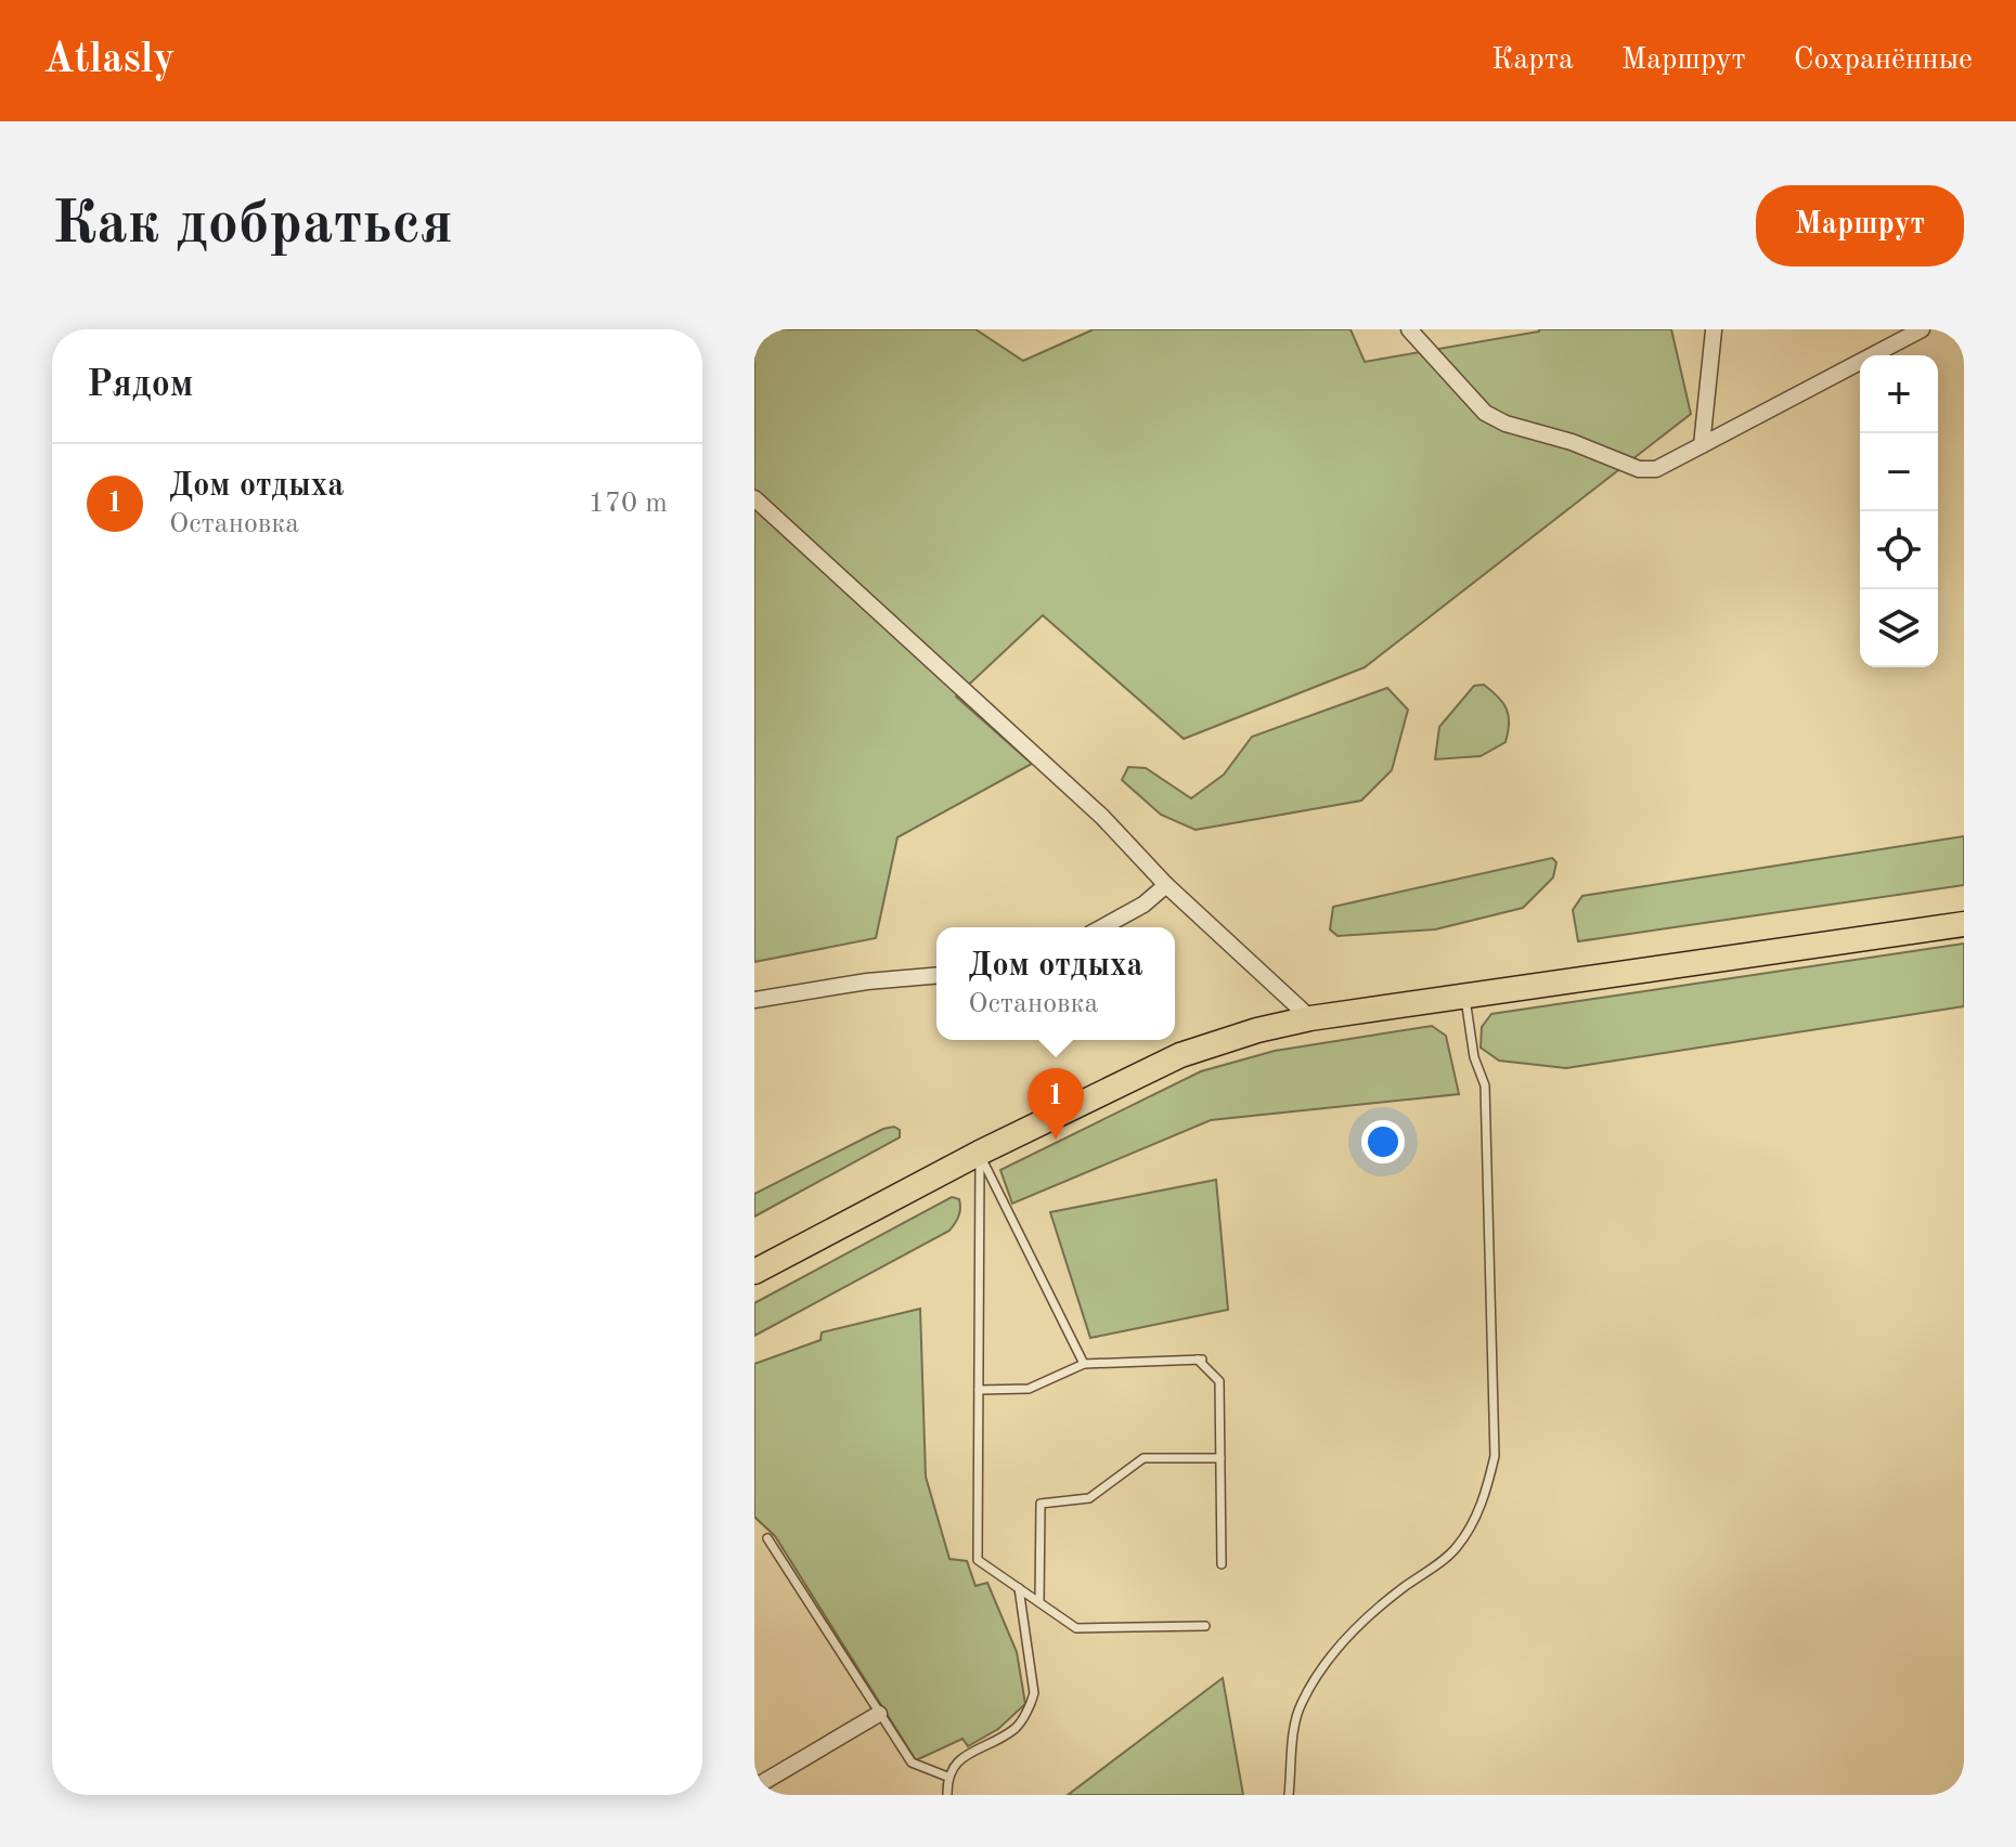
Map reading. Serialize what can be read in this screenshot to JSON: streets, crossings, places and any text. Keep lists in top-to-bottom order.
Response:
{
  "page": {
    "header": "Atlasly",
    "nav": ["Карта", "Маршрут", "Сохранённые"],
    "buttons": "Маршрут",
    "title": "Как добраться",
    "heading": "Рядом",
    "map_buttons": ["+", "−"],
    "list": [
      {
        "mark": "1",
        "name": "Дом отдыха",
        "note": "Остановка",
        "value": "170 m"
      }
    ],
    "popup": ["Дом отдыха", "Остановка"],
    "pins": "1"
  }
}
